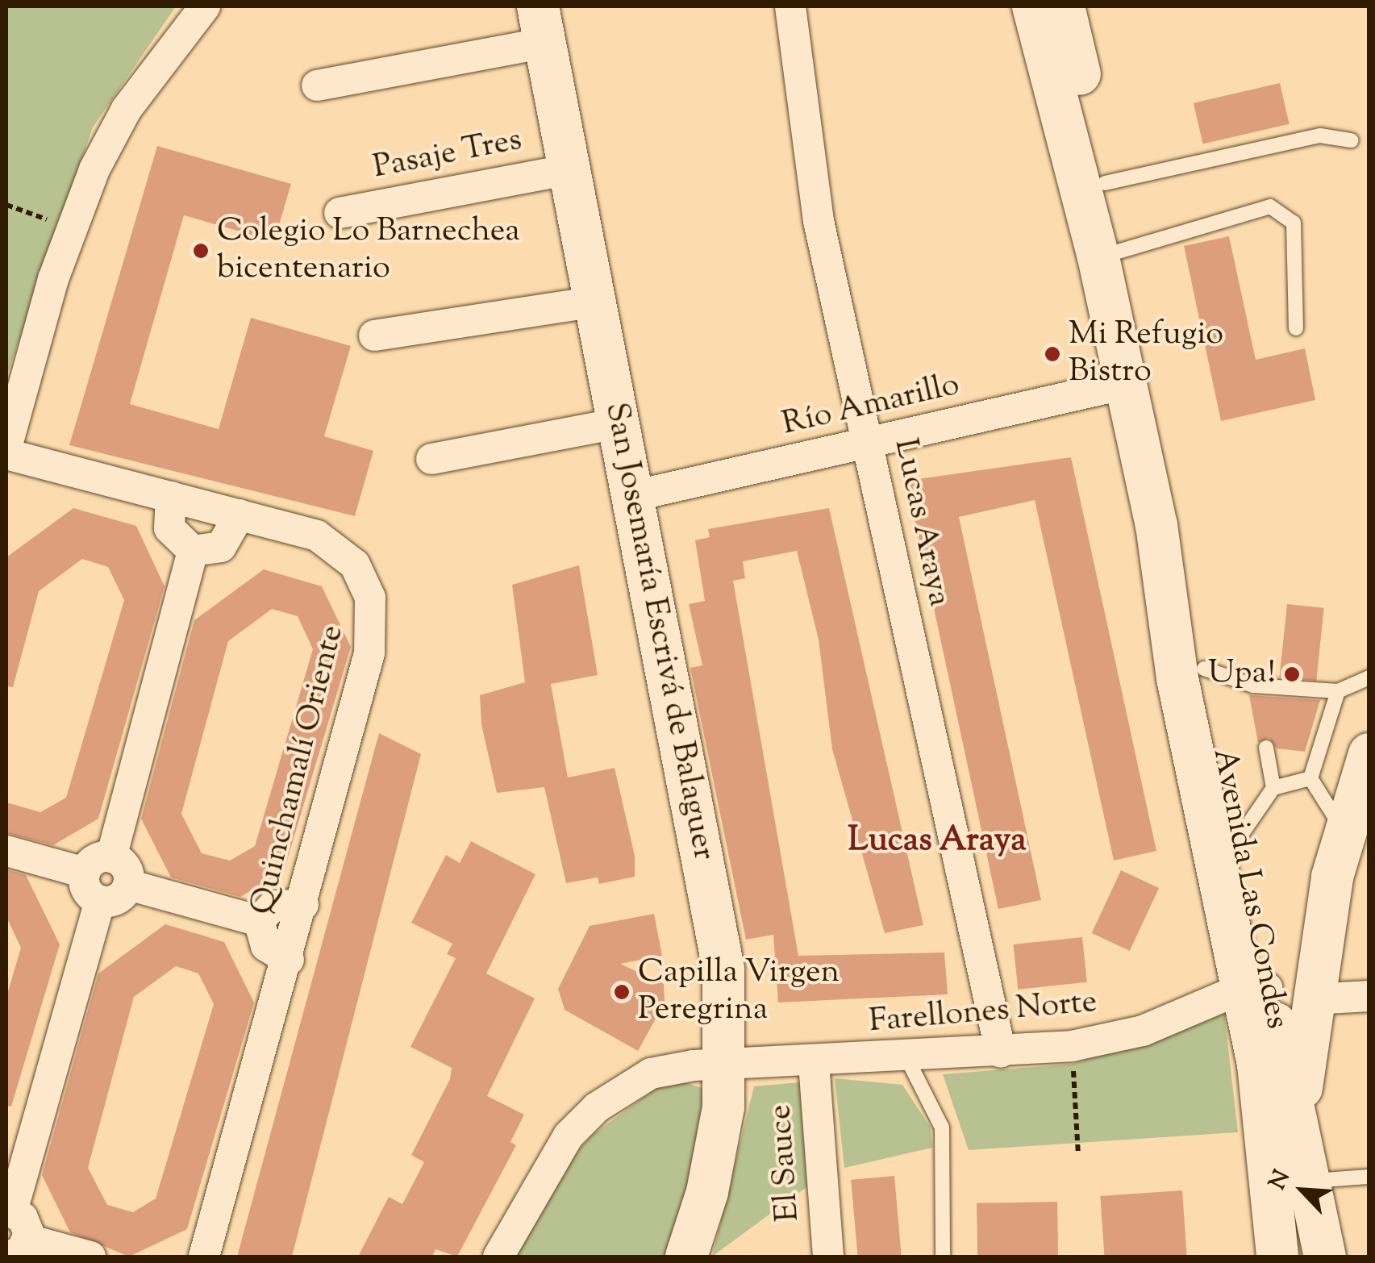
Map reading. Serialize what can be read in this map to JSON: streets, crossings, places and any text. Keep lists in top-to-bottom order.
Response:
{
  "streets": {
    "street": [
      "Pasaje Tres",
      "Río Amarillo",
      "Lucas Araya",
      "San Josemaría Escrivá de Balaguer",
      "Quinchamalí Oriente",
      "Avenida Las Condes",
      "Farellones Norte",
      "El Sauce"
    ]
  },
  "crossings": [
    ["Pasaje Tres", "San Josemaría Escrivá de Balaguer"],
    ["Río Amarillo", "Lucas Araya"],
    ["Río Amarillo", "San Josemaría Escrivá de Balaguer"],
    ["Río Amarillo", "Avenida Las Condes"],
    ["Lucas Araya", "Farellones Norte"],
    ["San Josemaría Escrivá de Balaguer", "Farellones Norte"],
    ["Avenida Las Condes", "Farellones Norte"],
    ["Farellones Norte", "El Sauce"]
  ],
  "districts": ["Lucas Araya"],
  "places": [
    "Colegio Lo Barnechea bicentenario",
    "Mi Refugio Bistro",
    "Upa!",
    "Capilla Virgen Peregrina"
  ],
  "north": "top left"
}
